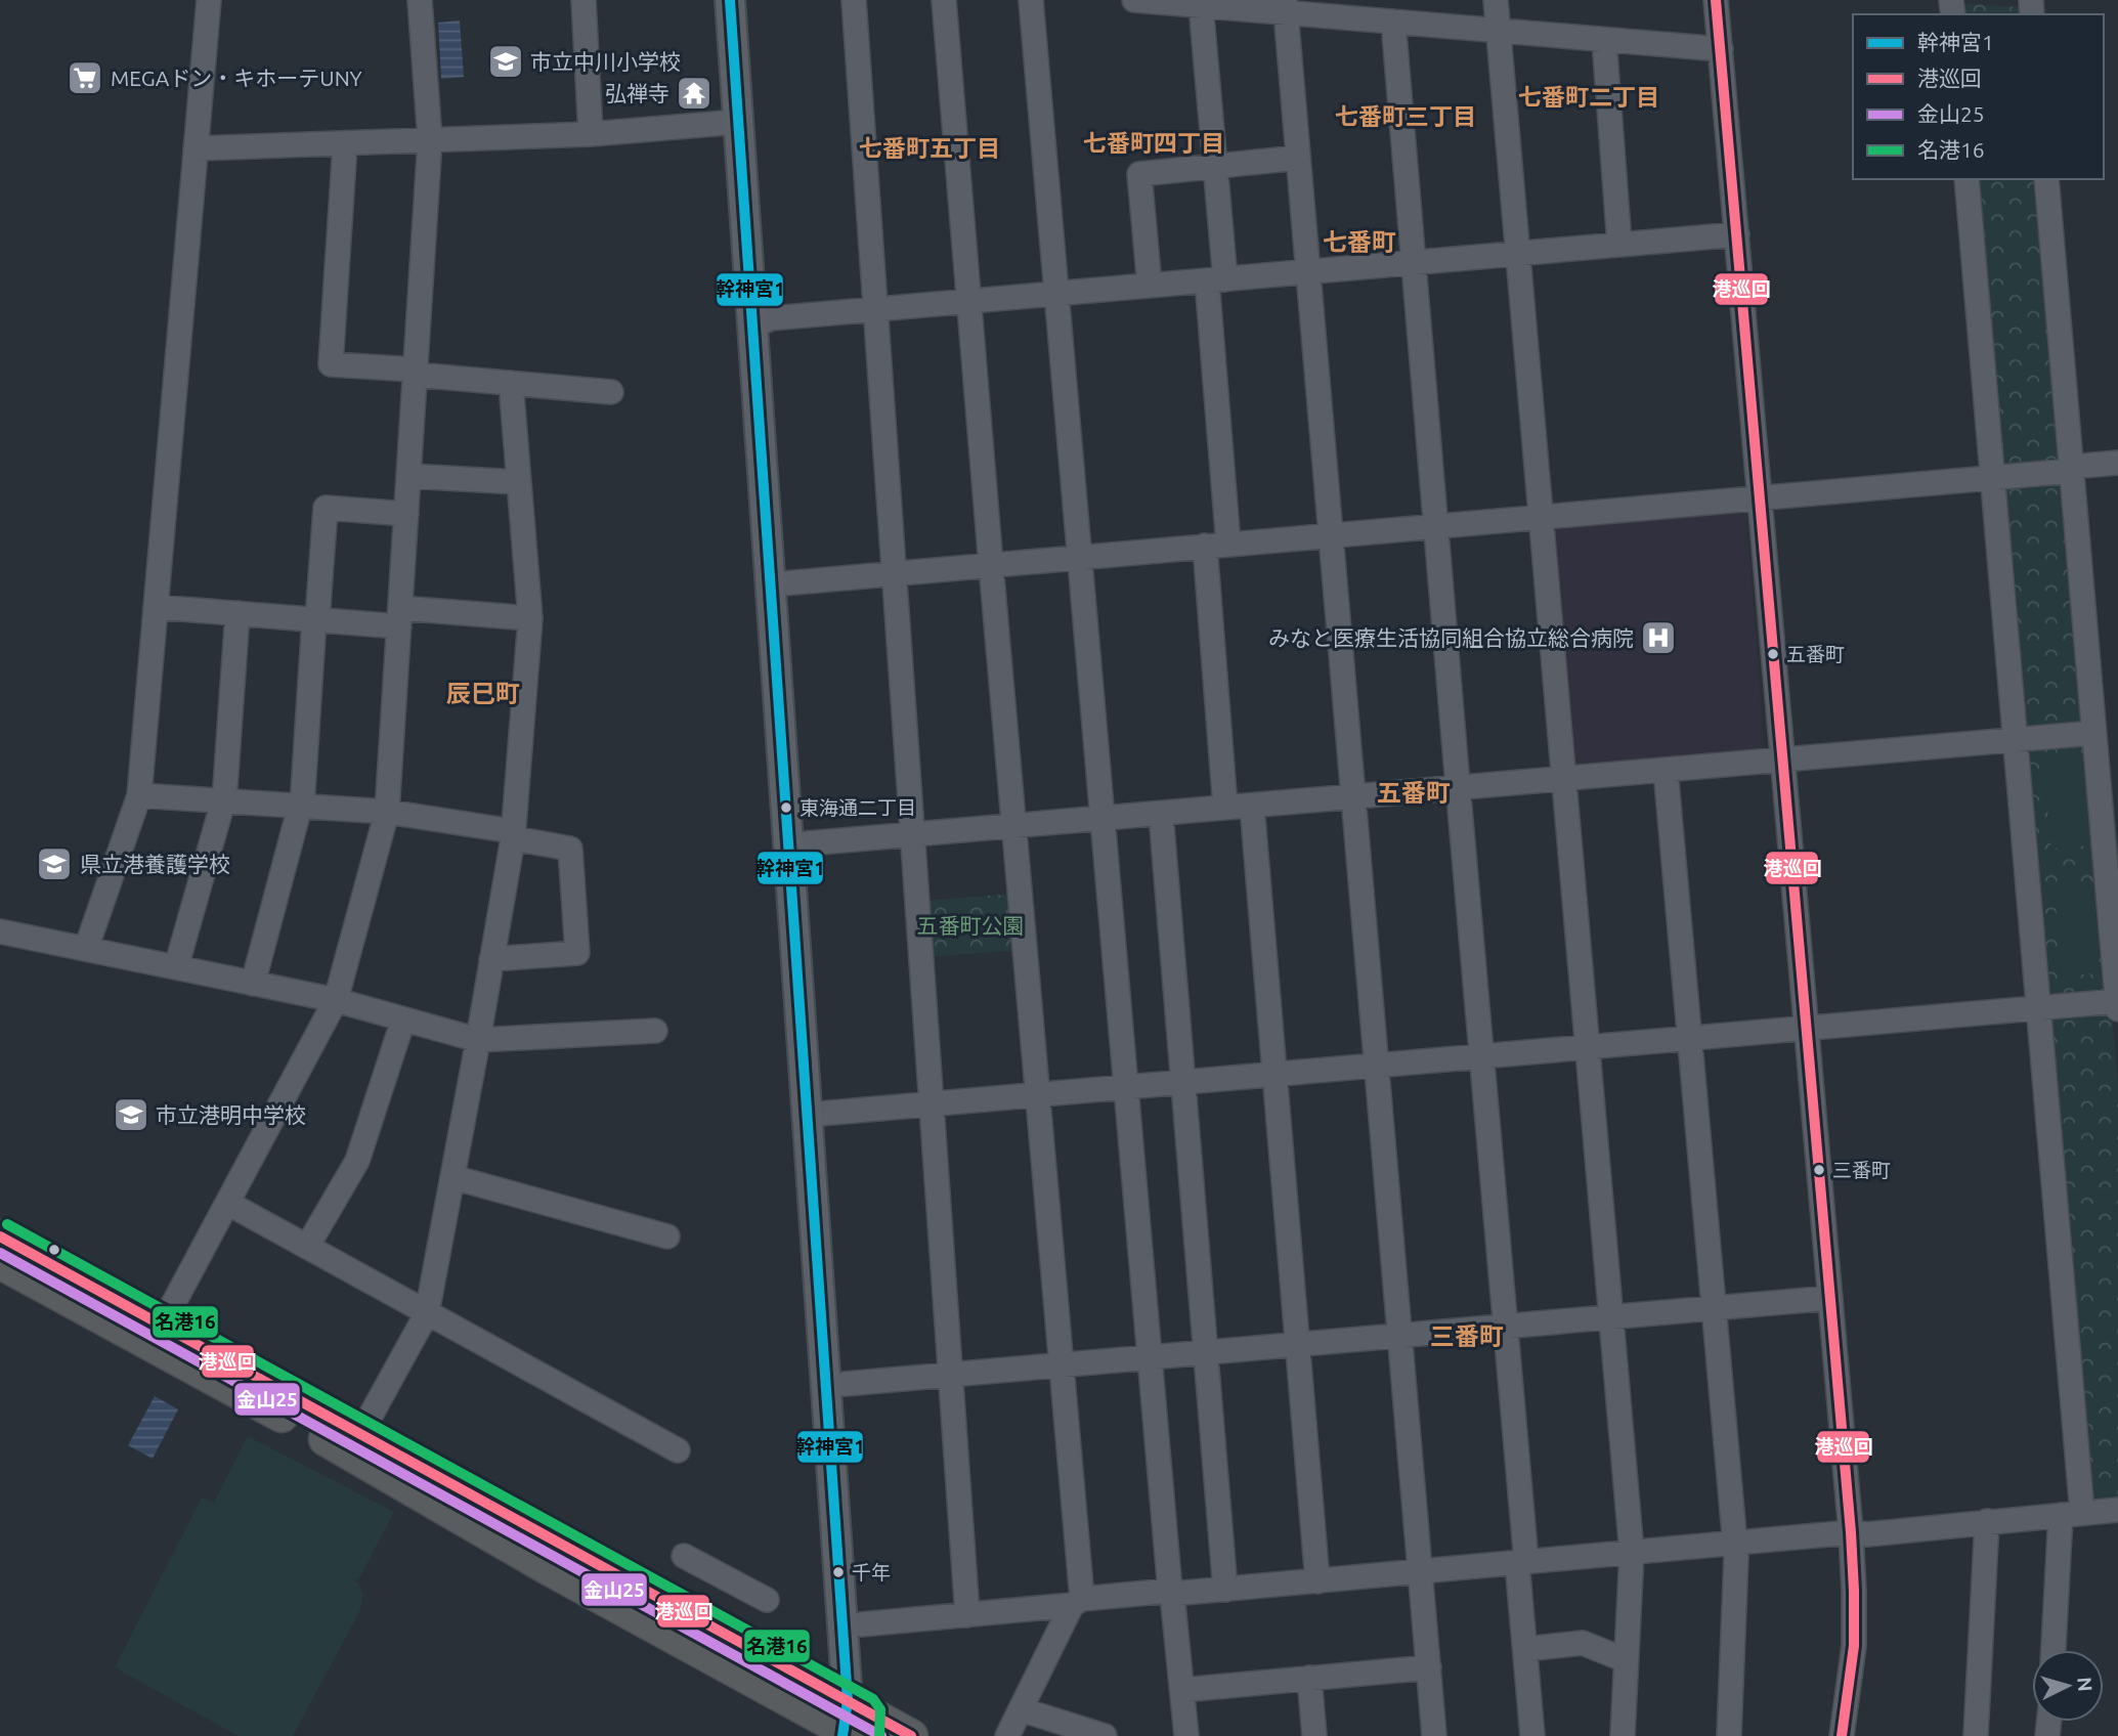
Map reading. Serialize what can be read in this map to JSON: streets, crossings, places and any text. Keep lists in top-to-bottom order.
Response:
{
  "districts": [
    "七番町二丁目",
    "七番町三丁目",
    "七番町四丁目",
    "七番町五丁目",
    "七番町",
    "辰巳町",
    "五番町",
    "三番町"
  ],
  "parks": ["五番町公園"],
  "places": {
    "school or university": ["市立中川小学校", "県立港養護学校", "市立港明中学校"],
    "supermarket": ["MEGAドン・キホーテUNY"],
    "temple": ["弘禅寺"],
    "hospital": ["みなと医療生活協同組合協立総合病院"],
    "other": [
      "五番町",
      "東海通二丁目",
      "三番町",
      "千年"
    ]
  },
  "lines": [
    "transit line 幹神宮1",
    "transit line 港巡回",
    "transit line 名港16",
    "transit line 金山25"
  ],
  "legend": [
    "幹神宮1",
    "港巡回",
    "金山25",
    "名港16"
  ],
  "north": "right"
}
